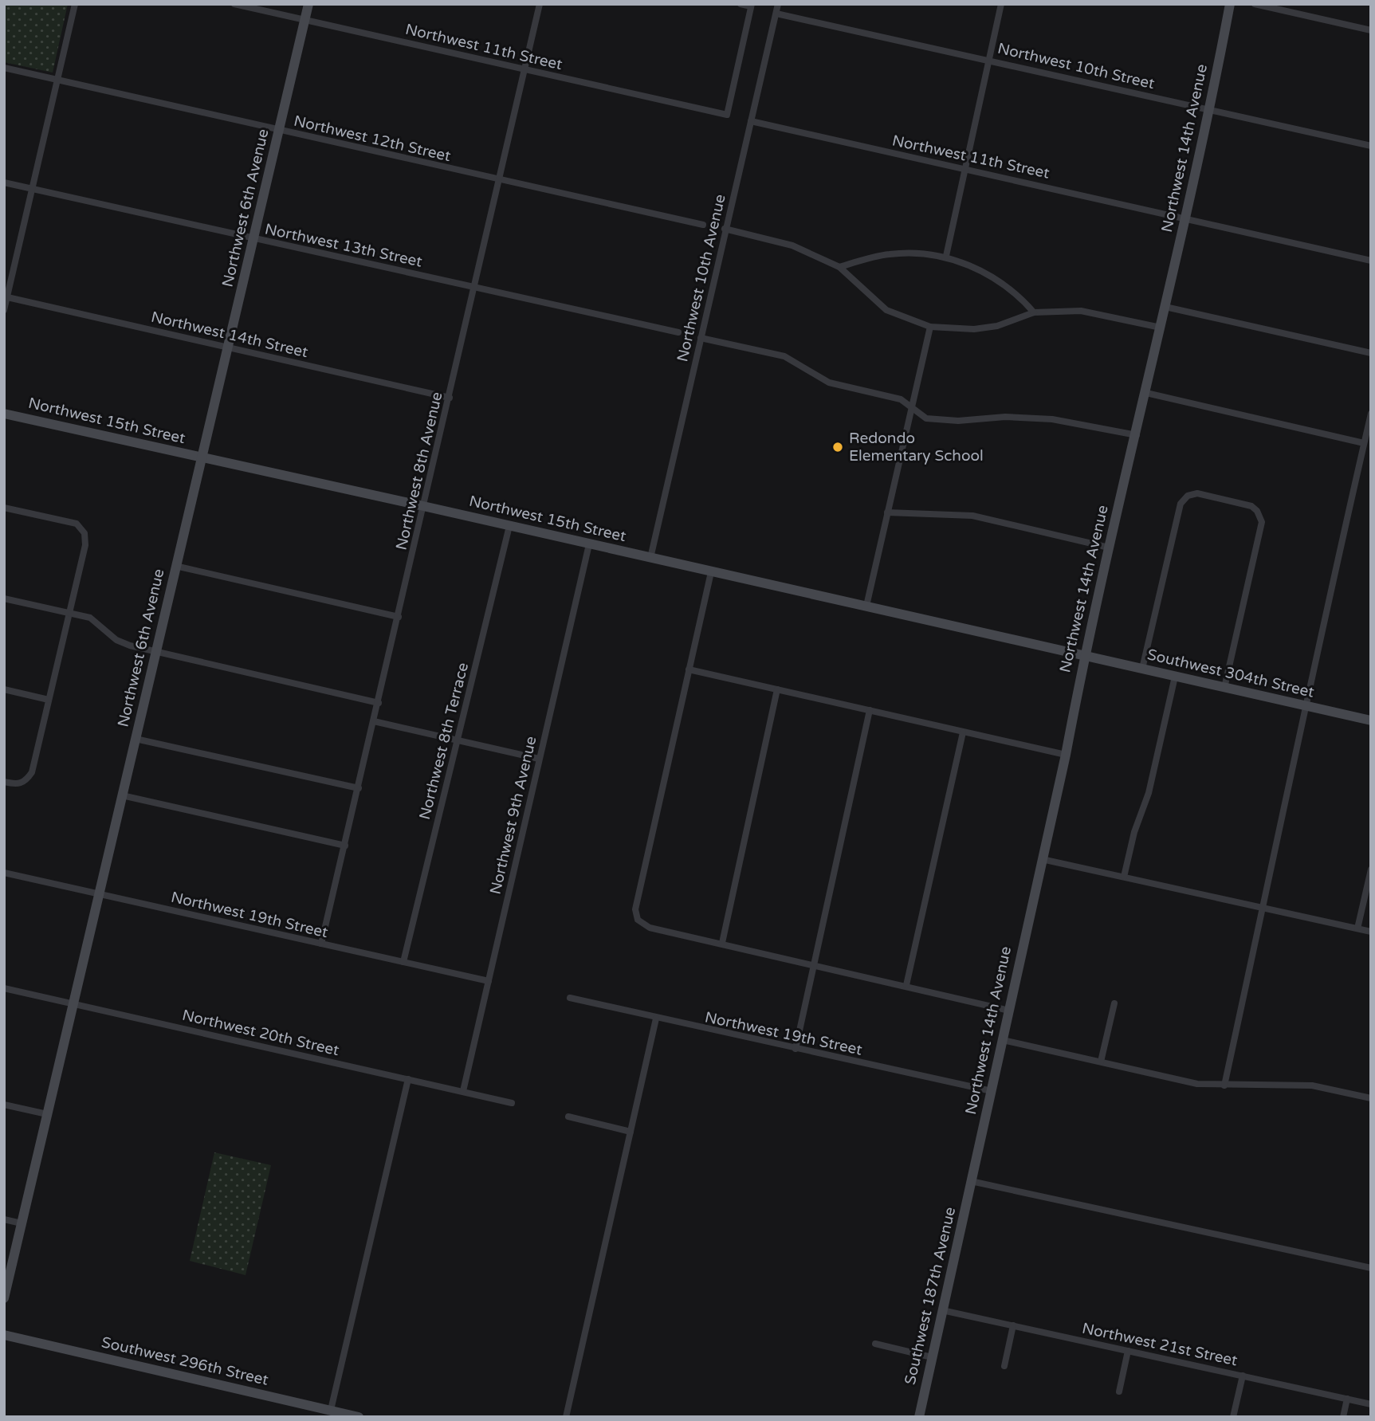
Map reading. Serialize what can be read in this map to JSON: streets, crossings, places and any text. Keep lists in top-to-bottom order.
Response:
{
  "streets": {
    "street": [
      "Northwest 11th Street",
      "Northwest 10th Street",
      "Northwest 12th Street",
      "Northwest 14th Avenue",
      "Northwest 6th Avenue",
      "Northwest 13th Street",
      "Northwest 10th Avenue",
      "Northwest 14th Street",
      "Northwest 15th Street",
      "Northwest 8th Avenue",
      "Southwest 304th Street",
      "Northwest 8th Terrace",
      "Northwest 9th Avenue",
      "Northwest 19th Street",
      "Northwest 20th Street",
      "Southwest 187th Avenue",
      "Northwest 21st Street",
      "Southwest 296th Street"
    ]
  },
  "crossings": [
    ["Northwest 11th Street", "Northwest 14th Avenue"],
    ["Northwest 11th Street", "Northwest 6th Avenue"],
    ["Northwest 11th Street", "Northwest 10th Avenue"],
    ["Northwest 11th Street", "Northwest 8th Avenue"],
    ["Northwest 10th Street", "Northwest 14th Avenue"],
    ["Northwest 10th Street", "Northwest 10th Avenue"],
    ["Northwest 12th Street", "Northwest 6th Avenue"],
    ["Northwest 12th Street", "Northwest 8th Avenue"],
    ["Northwest 14th Avenue", "Northwest 15th Street"],
    ["Northwest 14th Avenue", "Southwest 304th Street"],
    ["Northwest 14th Avenue", "Northwest 19th Street"],
    ["Northwest 14th Avenue", "Southwest 187th Avenue"],
    ["Northwest 6th Avenue", "Northwest 13th Street"],
    ["Northwest 6th Avenue", "Northwest 14th Street"],
    ["Northwest 6th Avenue", "Northwest 15th Street"],
    ["Northwest 6th Avenue", "Northwest 19th Street"],
    ["Northwest 6th Avenue", "Northwest 20th Street"],
    ["Northwest 13th Street", "Northwest 8th Avenue"],
    ["Northwest 10th Avenue", "Northwest 15th Street"],
    ["Northwest 14th Street", "Northwest 8th Avenue"],
    ["Northwest 15th Street", "Northwest 8th Avenue"],
    ["Northwest 15th Street", "Southwest 304th Street"],
    ["Northwest 15th Street", "Northwest 8th Terrace"],
    ["Northwest 15th Street", "Northwest 9th Avenue"],
    ["Northwest 8th Avenue", "Northwest 19th Street"],
    ["Northwest 8th Terrace", "Northwest 19th Street"],
    ["Northwest 9th Avenue", "Northwest 19th Street"],
    ["Northwest 9th Avenue", "Northwest 20th Street"],
    ["Southwest 187th Avenue", "Northwest 21st Street"]
  ],
  "places": ["Redondo Elementary School"]
}
